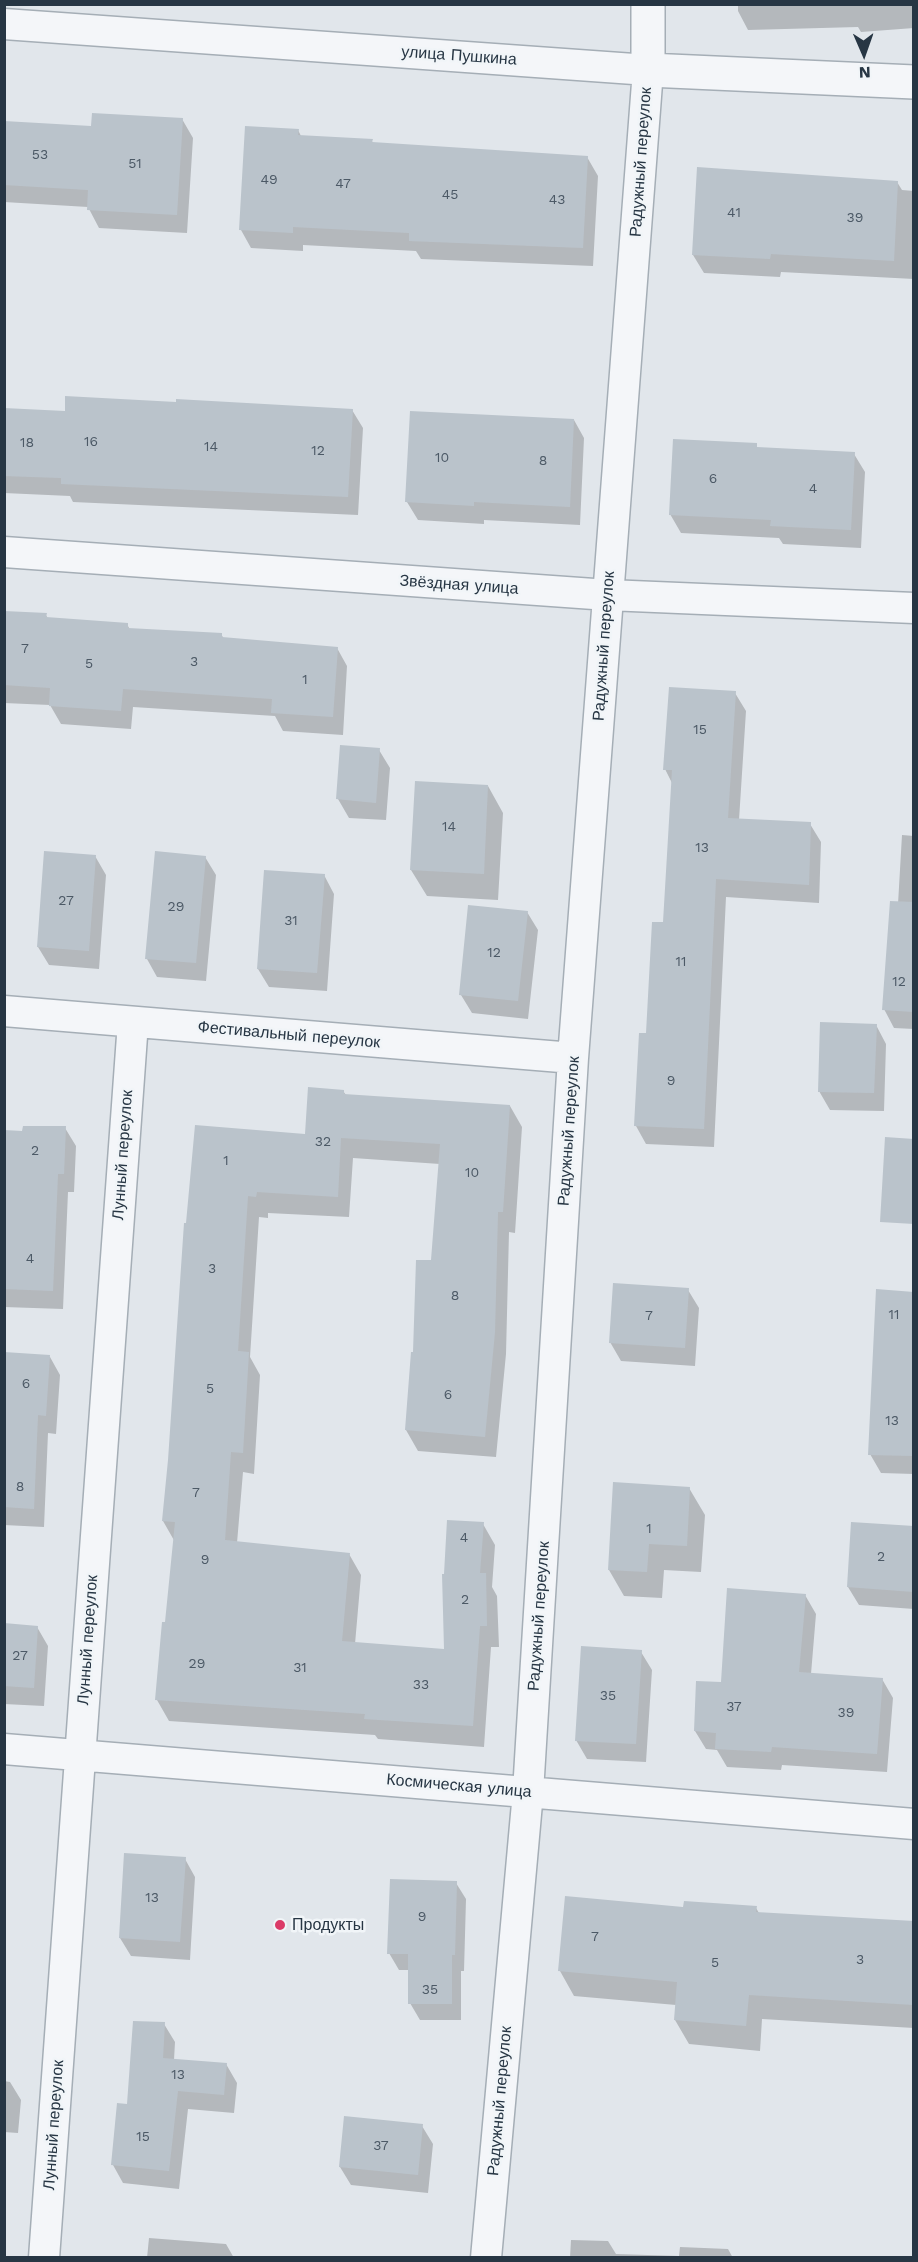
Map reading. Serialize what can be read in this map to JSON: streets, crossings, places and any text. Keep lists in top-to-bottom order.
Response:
{
  "streets": {
    "street": [
      "улица Пушкина",
      "Радужный переулок",
      "Звёздная улица",
      "Фестивальный переулок",
      "Лунный переулок",
      "Космическая улица"
    ]
  },
  "crossings": [
    ["улица Пушкина", "Радужный переулок"],
    ["Радужный переулок", "Звёздная улица"],
    ["Радужный переулок", "Фестивальный переулок"],
    ["Радужный переулок", "Космическая улица"],
    ["Фестивальный переулок", "Лунный переулок"],
    ["Лунный переулок", "Космическая улица"]
  ],
  "places": ["Продукты"],
  "house_numbers": [
    "53",
    "51",
    "49",
    "47",
    "45",
    "43",
    "41",
    "39",
    "16",
    "18",
    "14",
    "12",
    "10",
    "8",
    "6",
    "4",
    "7",
    "3",
    "5",
    "1",
    "15",
    "14",
    "13",
    "27",
    "29",
    "31",
    "12",
    "11",
    "12",
    "9",
    "32",
    "2",
    "1",
    "10",
    "4",
    "3",
    "8",
    "11",
    "7",
    "6",
    "5",
    "6",
    "13",
    "8",
    "7",
    "1",
    "4",
    "2",
    "9",
    "2",
    "27",
    "29",
    "31",
    "33",
    "35",
    "37",
    "39",
    "13",
    "9",
    "7",
    "3",
    "5",
    "35",
    "13",
    "15",
    "37"
  ],
  "north": "bottom"
}
